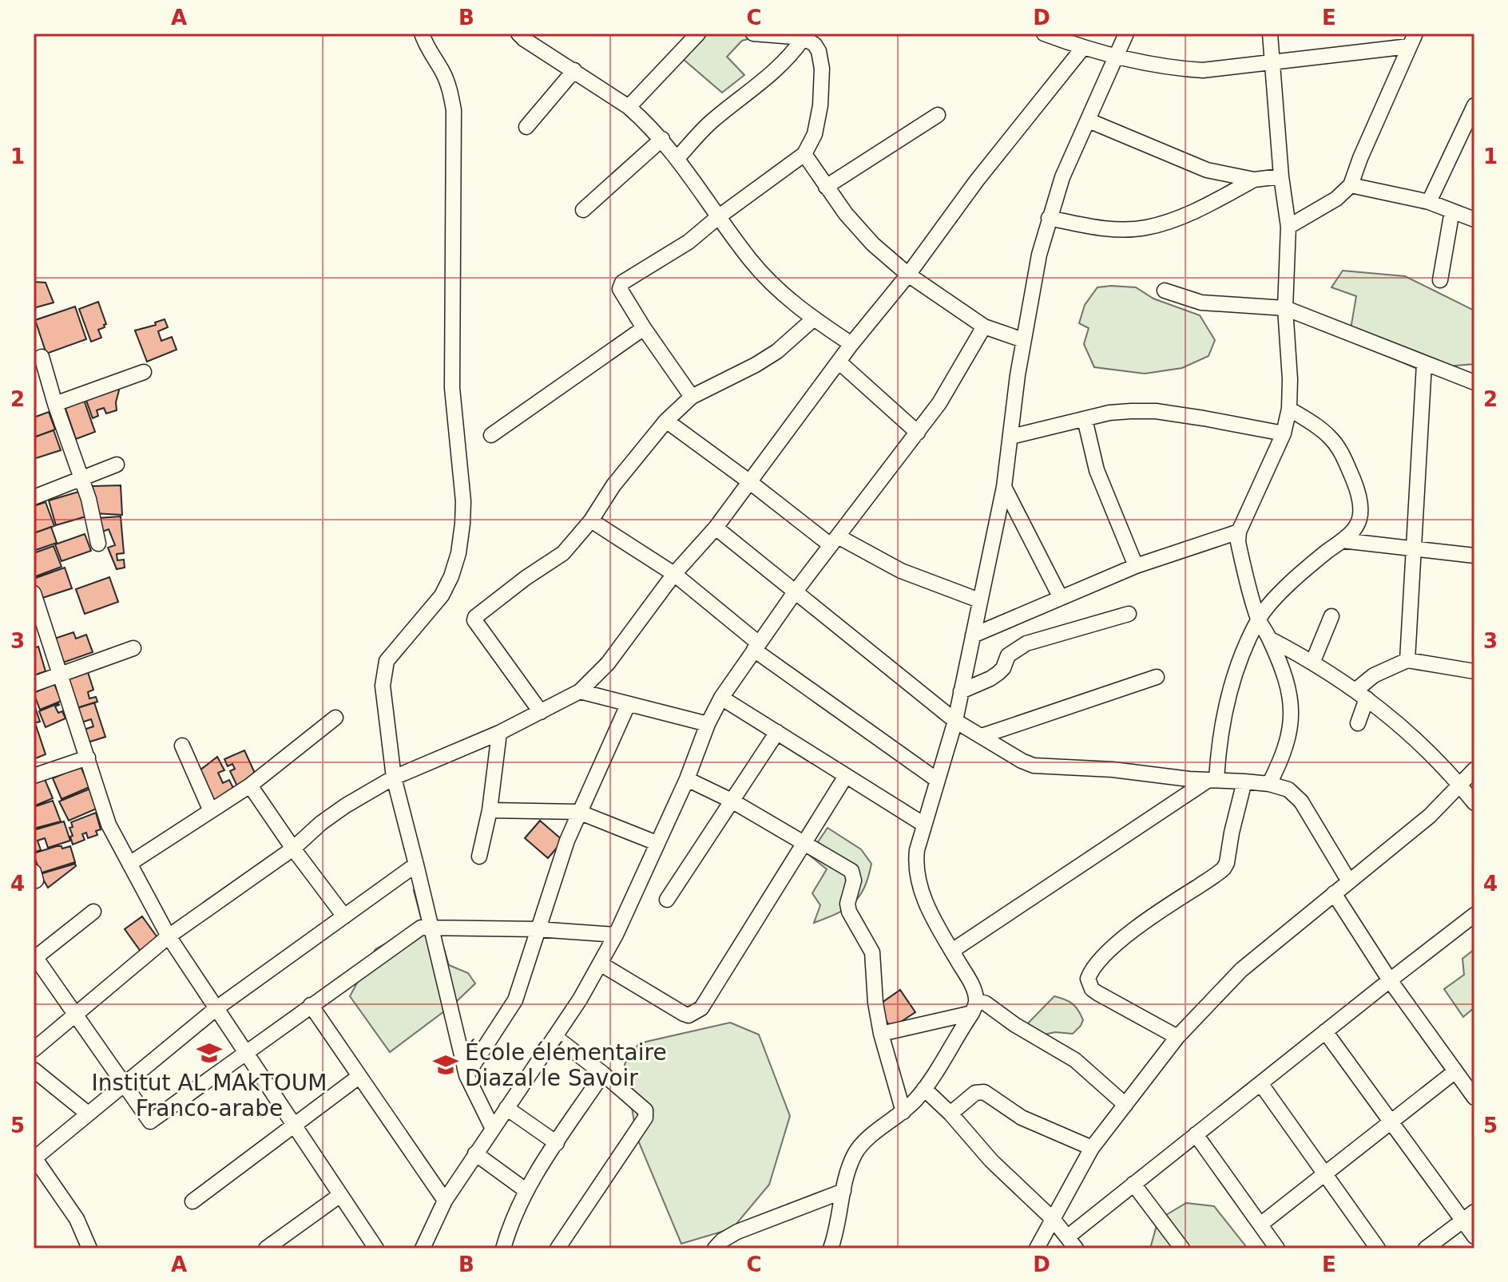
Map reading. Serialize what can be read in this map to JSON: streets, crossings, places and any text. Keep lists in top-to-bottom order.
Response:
{
  "places": {
    "school or university": ["Institut AL MAkTOUM Franco-arabe", "École élémentaire Diazal le Savoir"]
  },
  "grid": {
    "columns": [
      "A",
      "B",
      "C",
      "D",
      "E"
    ],
    "rows": [
      "1",
      "2",
      "3",
      "4",
      "5"
    ]
  }
}
